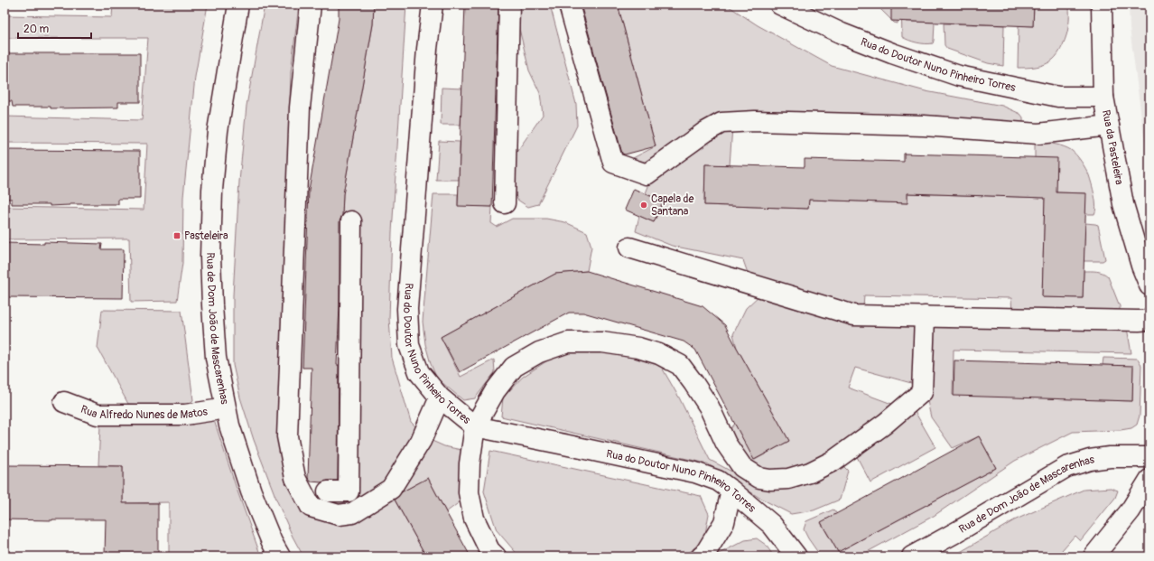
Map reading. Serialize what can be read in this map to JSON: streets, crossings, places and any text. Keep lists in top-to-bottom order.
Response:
{
  "streets": {
    "street": [
      "Rua do Doutor Nuno Pinheiro Torres",
      "Rua da Pasteleira",
      "Rua de Dom João de Mascarenhas",
      "Rua Alfredo Nunes de Matos"
    ]
  },
  "crossings": [
    ["Rua do Doutor Nuno Pinheiro Torres", "Rua da Pasteleira"],
    ["Rua de Dom João de Mascarenhas", "Rua Alfredo Nunes de Matos"]
  ],
  "places": {
    "other": ["Capela de Santana"],
    "transit": ["Pasteleira"]
  },
  "scale_bar": "20 m"
}
